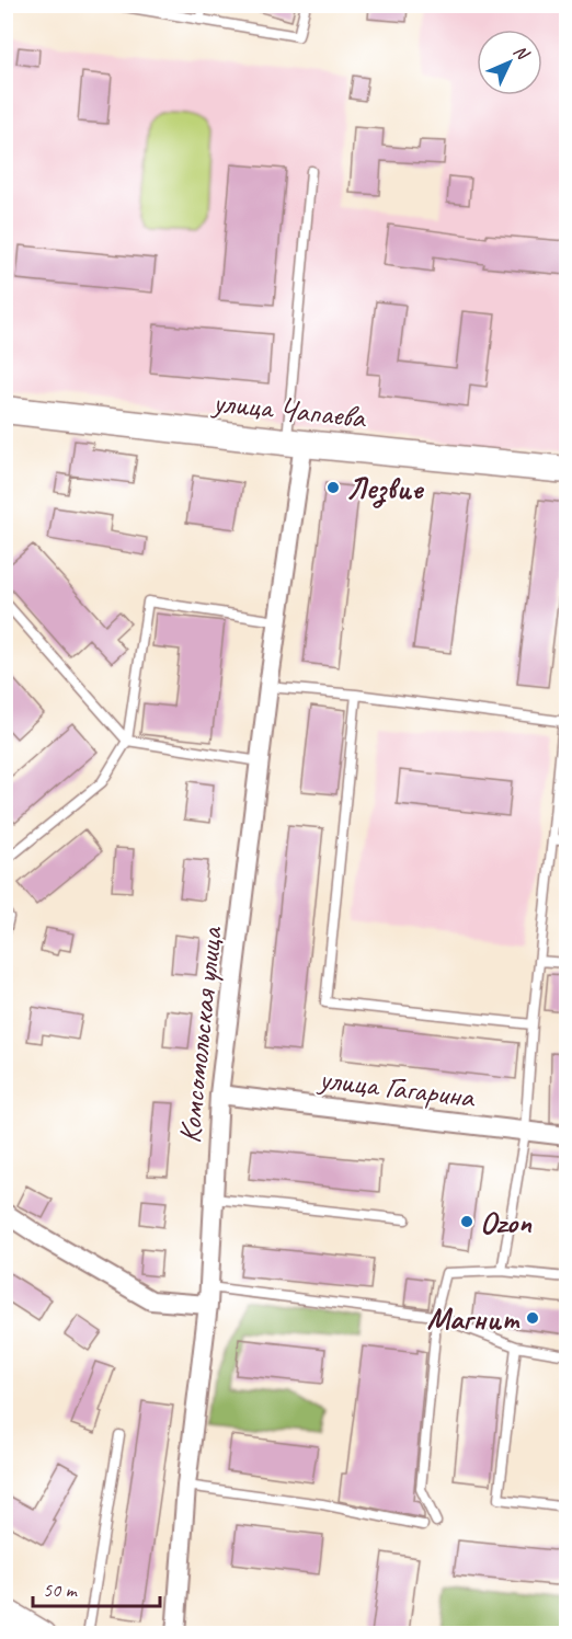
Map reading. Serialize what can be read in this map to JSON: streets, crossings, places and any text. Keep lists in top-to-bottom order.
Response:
{
  "streets": {
    "street": ["улица Чапаева", "Комсомольская улица", "улица Гагарина"]
  },
  "crossings": [
    ["улица Чапаева", "Комсомольская улица"],
    ["Комсомольская улица", "улица Гагарина"]
  ],
  "places": ["Лезвие", "Ozon", "Магнит"],
  "scale_bar": "50 m",
  "north": "top right"
}
